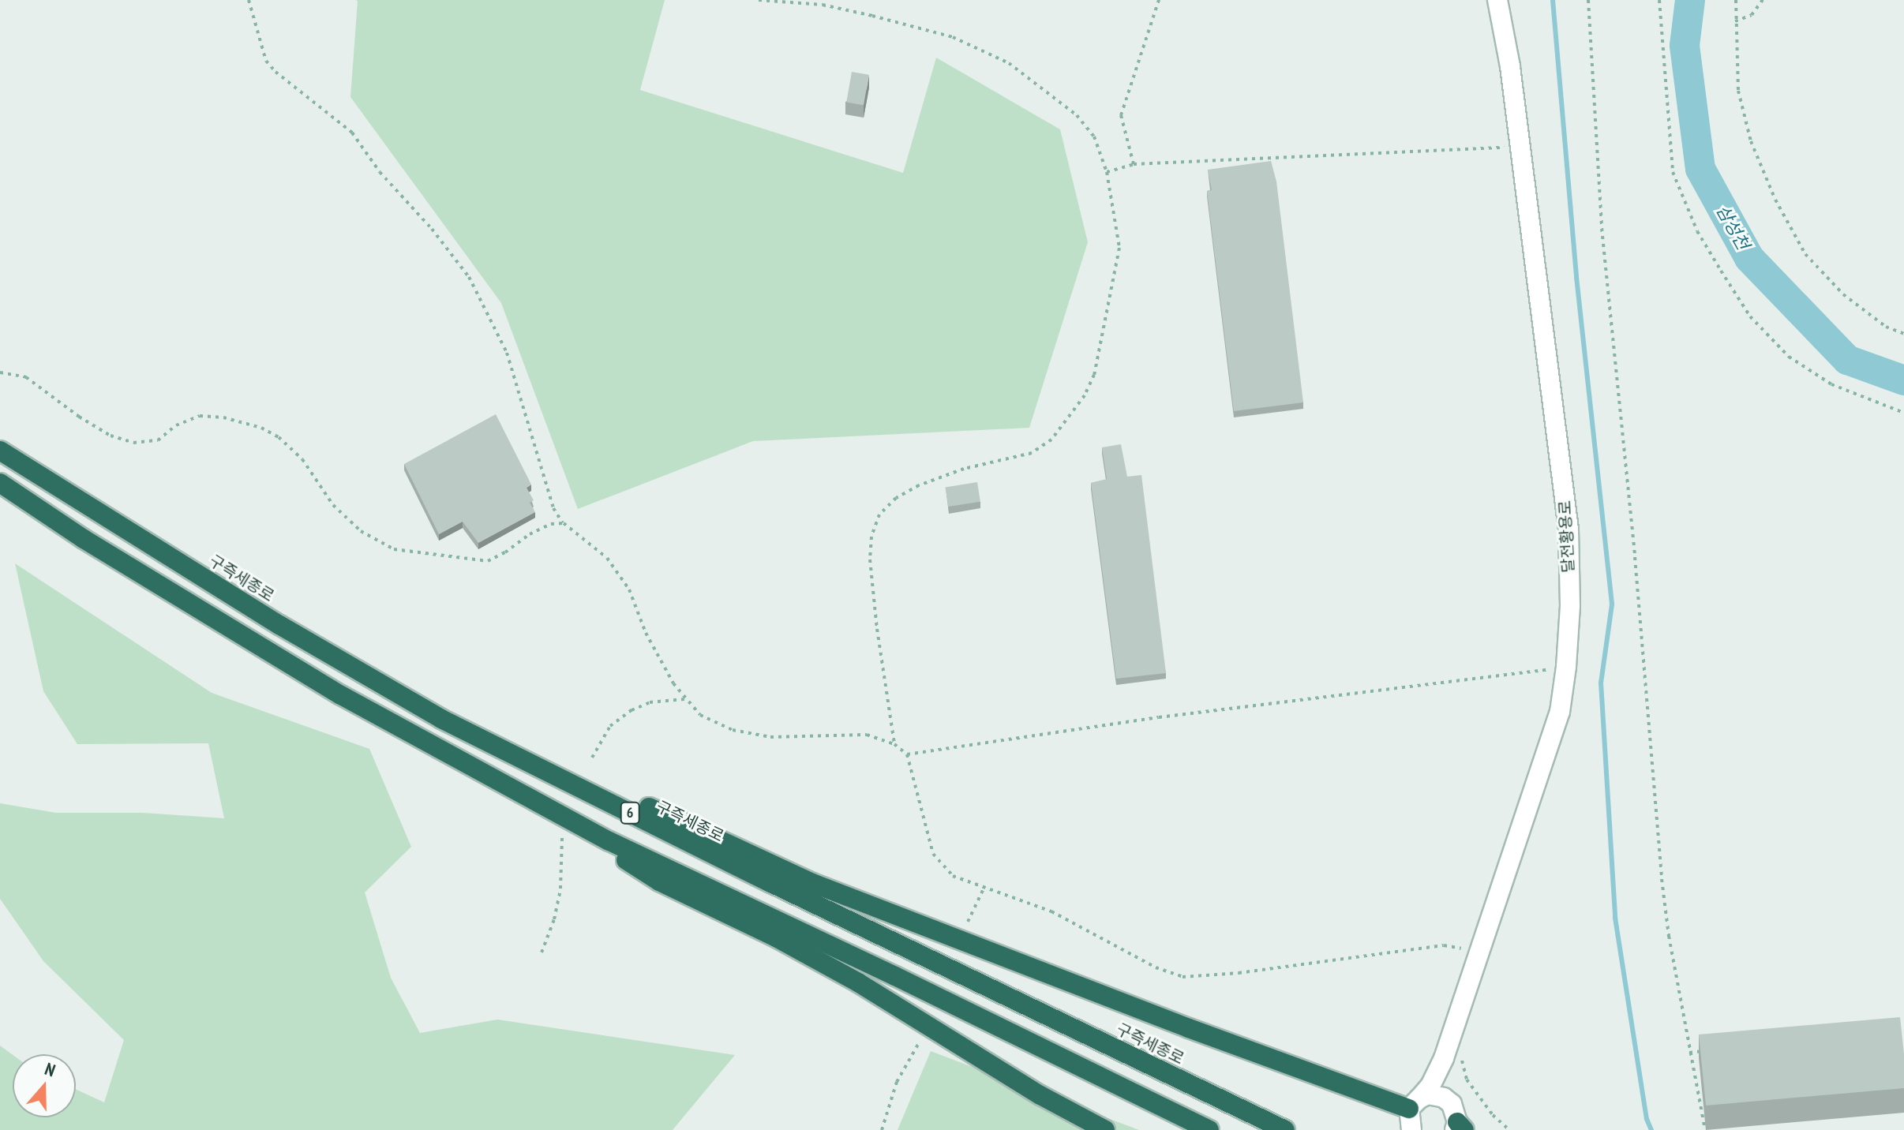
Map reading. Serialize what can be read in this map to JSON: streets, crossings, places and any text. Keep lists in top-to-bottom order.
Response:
{
  "streets": {
    "highway": ["구즉세종로", "6"],
    "main road": ["달전황용로"]
  },
  "water": ["삼성천"],
  "north": "top"
}
